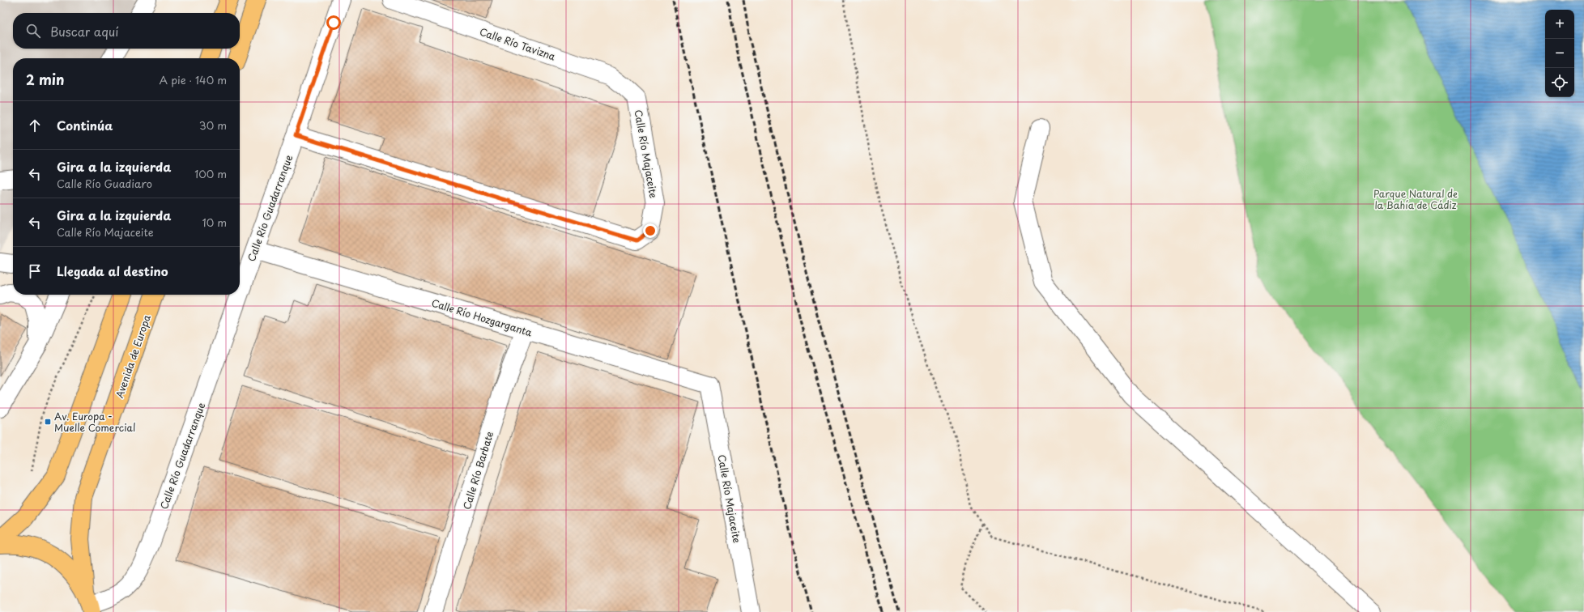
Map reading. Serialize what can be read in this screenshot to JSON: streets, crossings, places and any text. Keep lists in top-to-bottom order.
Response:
{
  "streets": {
    "main road": ["Avenida de Europa"],
    "street": [
      "Calle Río Tavizna",
      "Calle Río Majaceite",
      "Calle Río Guadarranque",
      "Calle Río Hozgarganta",
      "Calle Río Barbate"
    ]
  },
  "crossings": [
    ["Calle Río Tavizna", "Calle Río Majaceite"],
    ["Calle Río Majaceite", "Calle Río Guadarranque"],
    ["Calle Río Majaceite", "Calle Río Hozgarganta"],
    ["Calle Río Guadarranque", "Calle Río Hozgarganta"],
    ["Calle Río Guadarranque", "Avenida de Europa"],
    ["Calle Río Hozgarganta", "Calle Río Barbate"]
  ],
  "parks": ["Parque Natural de la Bahía de Cádiz"],
  "places": {
    "transit": ["Av. Europa - Muelle Comercial"]
  },
  "page": {
    "map_buttons": ["+", "−"],
    "search": "Buscar aquí",
    "heading": ["2 min", "A pie · 140 m"],
    "list": [
      ["Continúa", "30 m"],
      ["Gira a la izquierda", "Calle Río Guadiaro", "100 m"],
      ["Gira a la izquierda", "Calle Río Majaceite", "10 m"],
      "Llegada al destino"
    ]
  }
}
